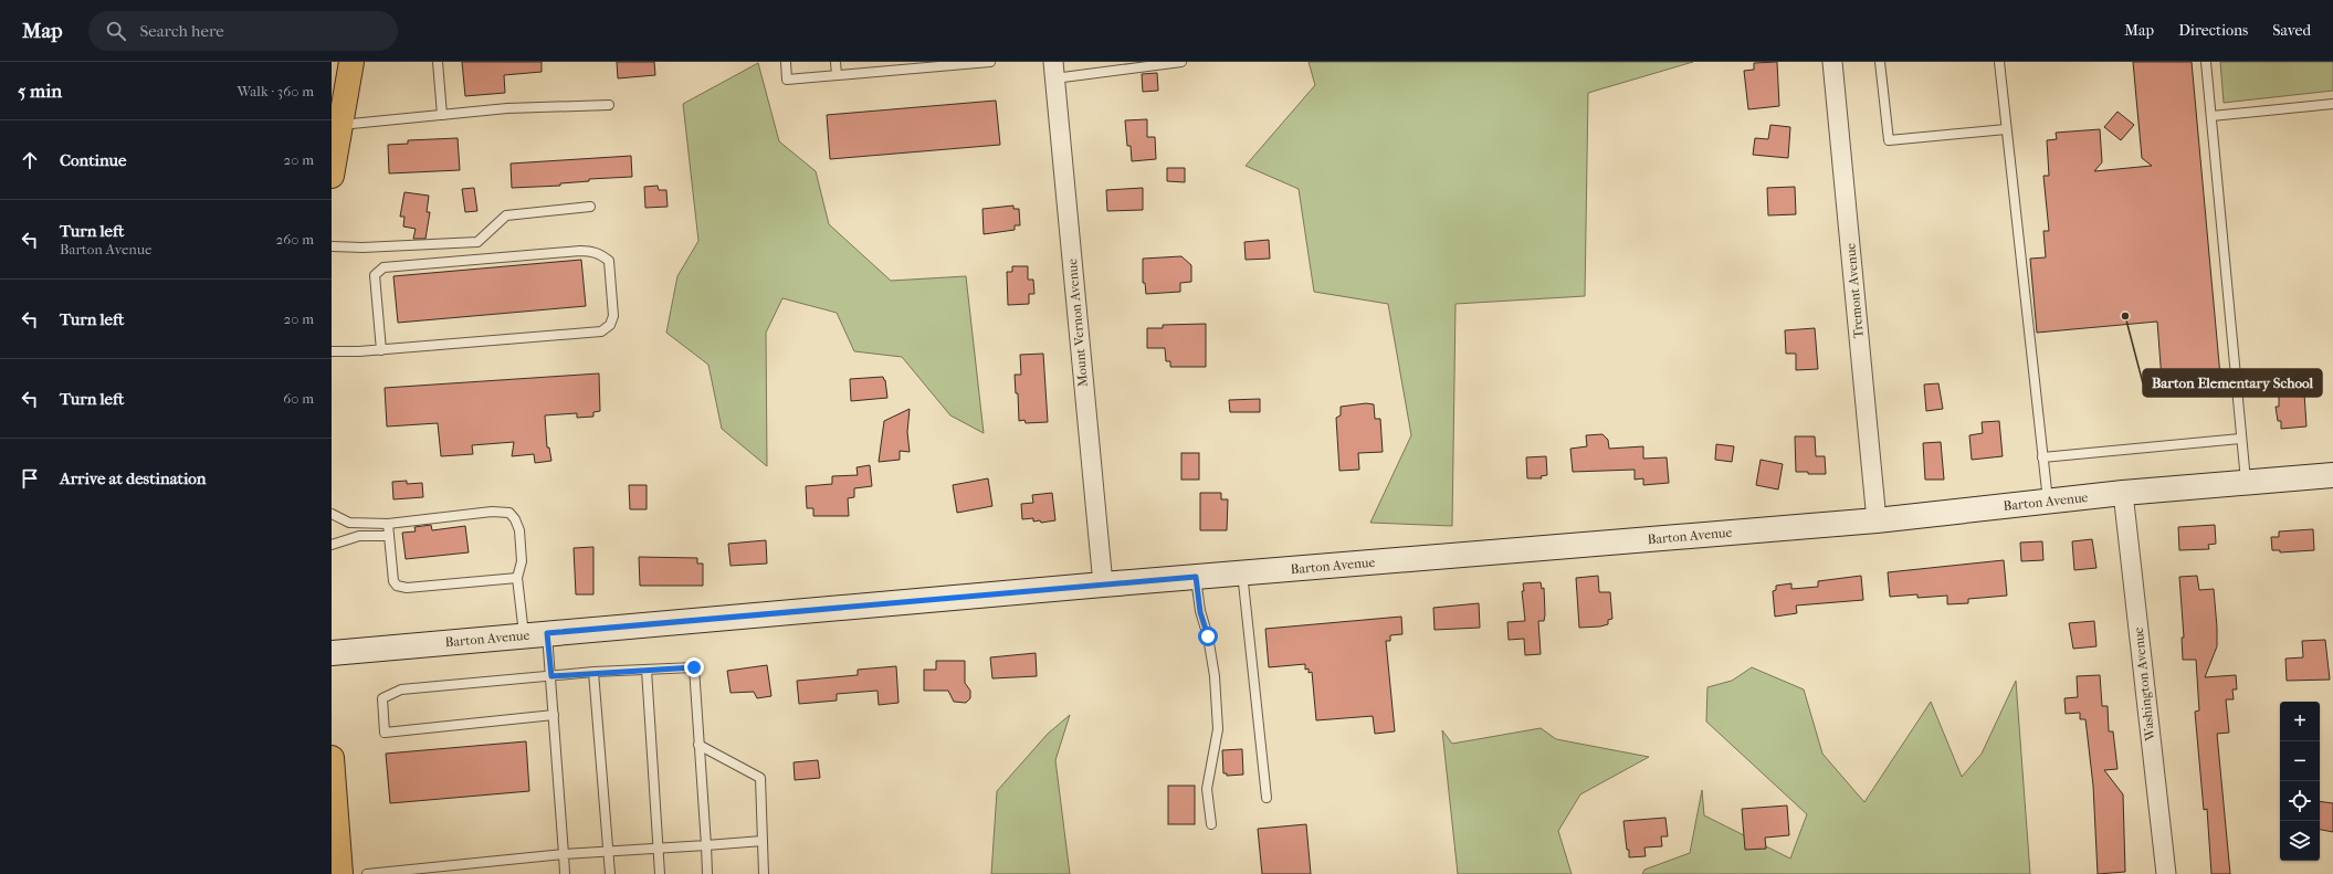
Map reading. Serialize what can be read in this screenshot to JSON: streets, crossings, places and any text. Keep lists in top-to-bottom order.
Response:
{
  "streets": {
    "street": [
      "Tremont Avenue",
      "Mount Vernon Avenue",
      "Barton Avenue",
      "Washington Avenue"
    ]
  },
  "crossings": [
    ["Tremont Avenue", "Barton Avenue"],
    ["Mount Vernon Avenue", "Barton Avenue"],
    ["Barton Avenue", "Washington Avenue"]
  ],
  "places": ["Barton Elementary School"],
  "page": {
    "header": "Map",
    "search": "Search here",
    "nav": ["Map", "Directions", "Saved"],
    "heading": ["5 min", "Walk · 360 m"],
    "list": [
      ["Continue", "20 m"],
      ["Turn left", "Barton Avenue", "260 m"],
      ["Turn left", "20 m"],
      ["Turn left", "60 m"],
      "Arrive at destination"
    ],
    "map_buttons": ["+", "−"]
  }
}
